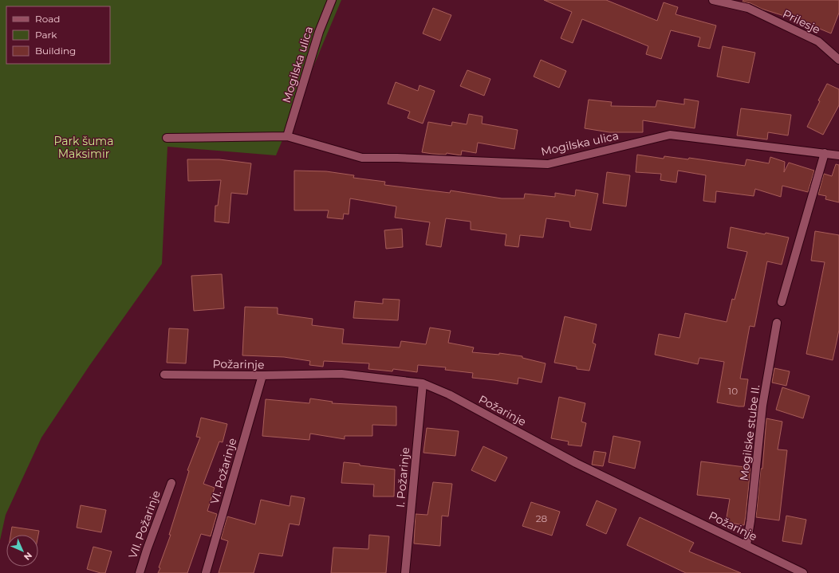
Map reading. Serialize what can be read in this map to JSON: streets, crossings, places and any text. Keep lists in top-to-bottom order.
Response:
{
  "streets": {
    "street": [
      "Prilesje",
      "Mogilska ulica",
      "Požarinje",
      "Mogilske stube II.",
      "VI. Požarinje",
      "I. Požarinje",
      "VII. Požarinje"
    ]
  },
  "crossings": [
    ["Požarinje", "Mogilske stube II."],
    ["Požarinje", "VI. Požarinje"],
    ["Požarinje", "I. Požarinje"]
  ],
  "parks": ["Park šuma Maksimir"],
  "house_numbers": ["10", "28"],
  "legend": ["Road", "Park", "Building"],
  "north": "bottom right"
}
